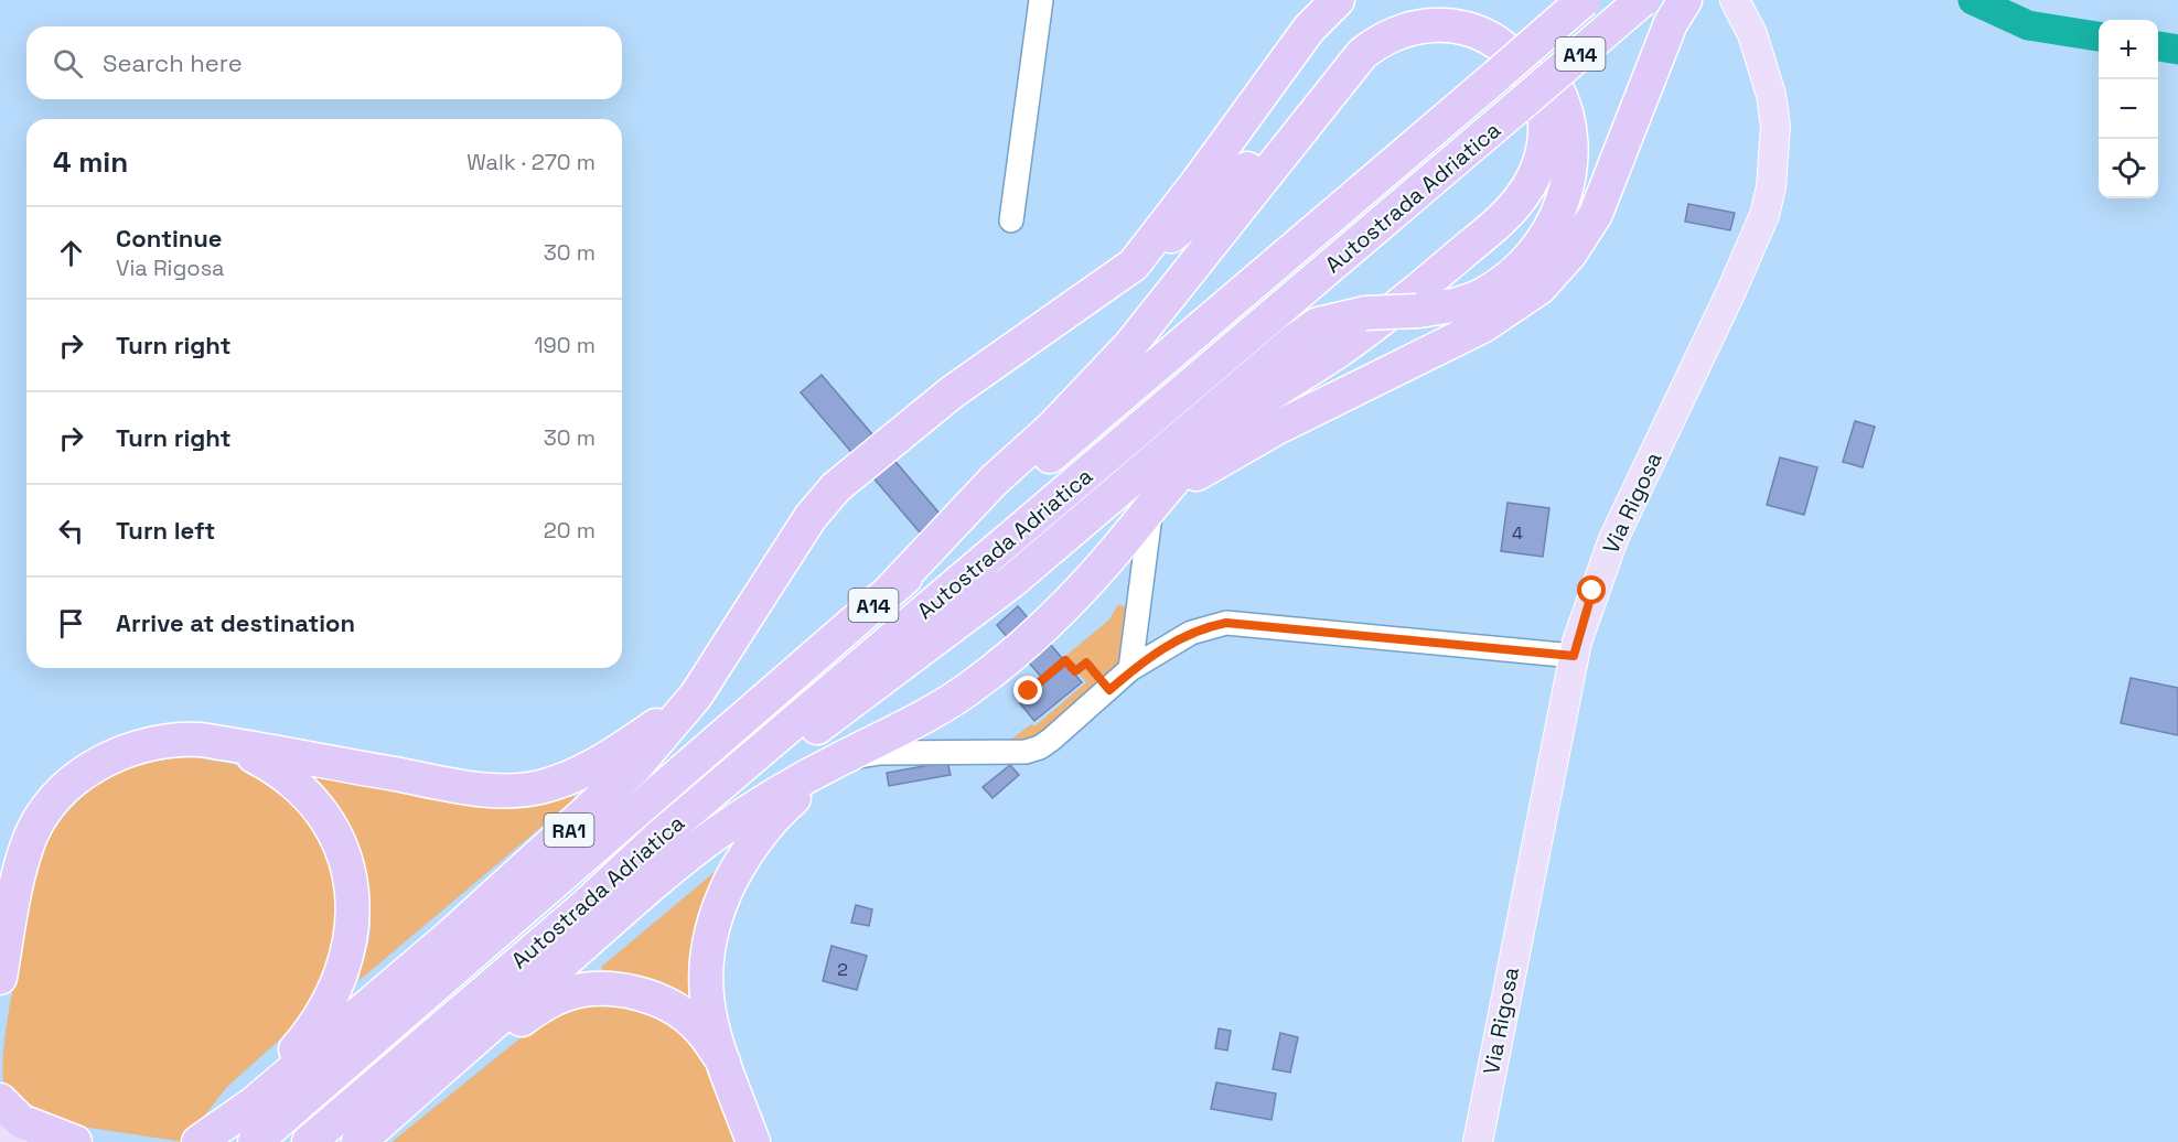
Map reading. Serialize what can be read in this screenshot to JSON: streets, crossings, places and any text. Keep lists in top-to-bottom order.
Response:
{
  "streets": {
    "highway": ["A14", "Autostrada Adriatica", "RA1"],
    "main road": ["Via Rigosa"]
  },
  "house_numbers": ["4", "2"],
  "page": {
    "map_buttons": ["+", "−"],
    "search": "Search here",
    "heading": ["4 min", "Walk · 270 m"],
    "list": [
      ["Continue", "Via Rigosa", "30 m"],
      ["Turn right", "190 m"],
      ["Turn right", "30 m"],
      ["Turn left", "20 m"],
      "Arrive at destination"
    ]
  }
}
